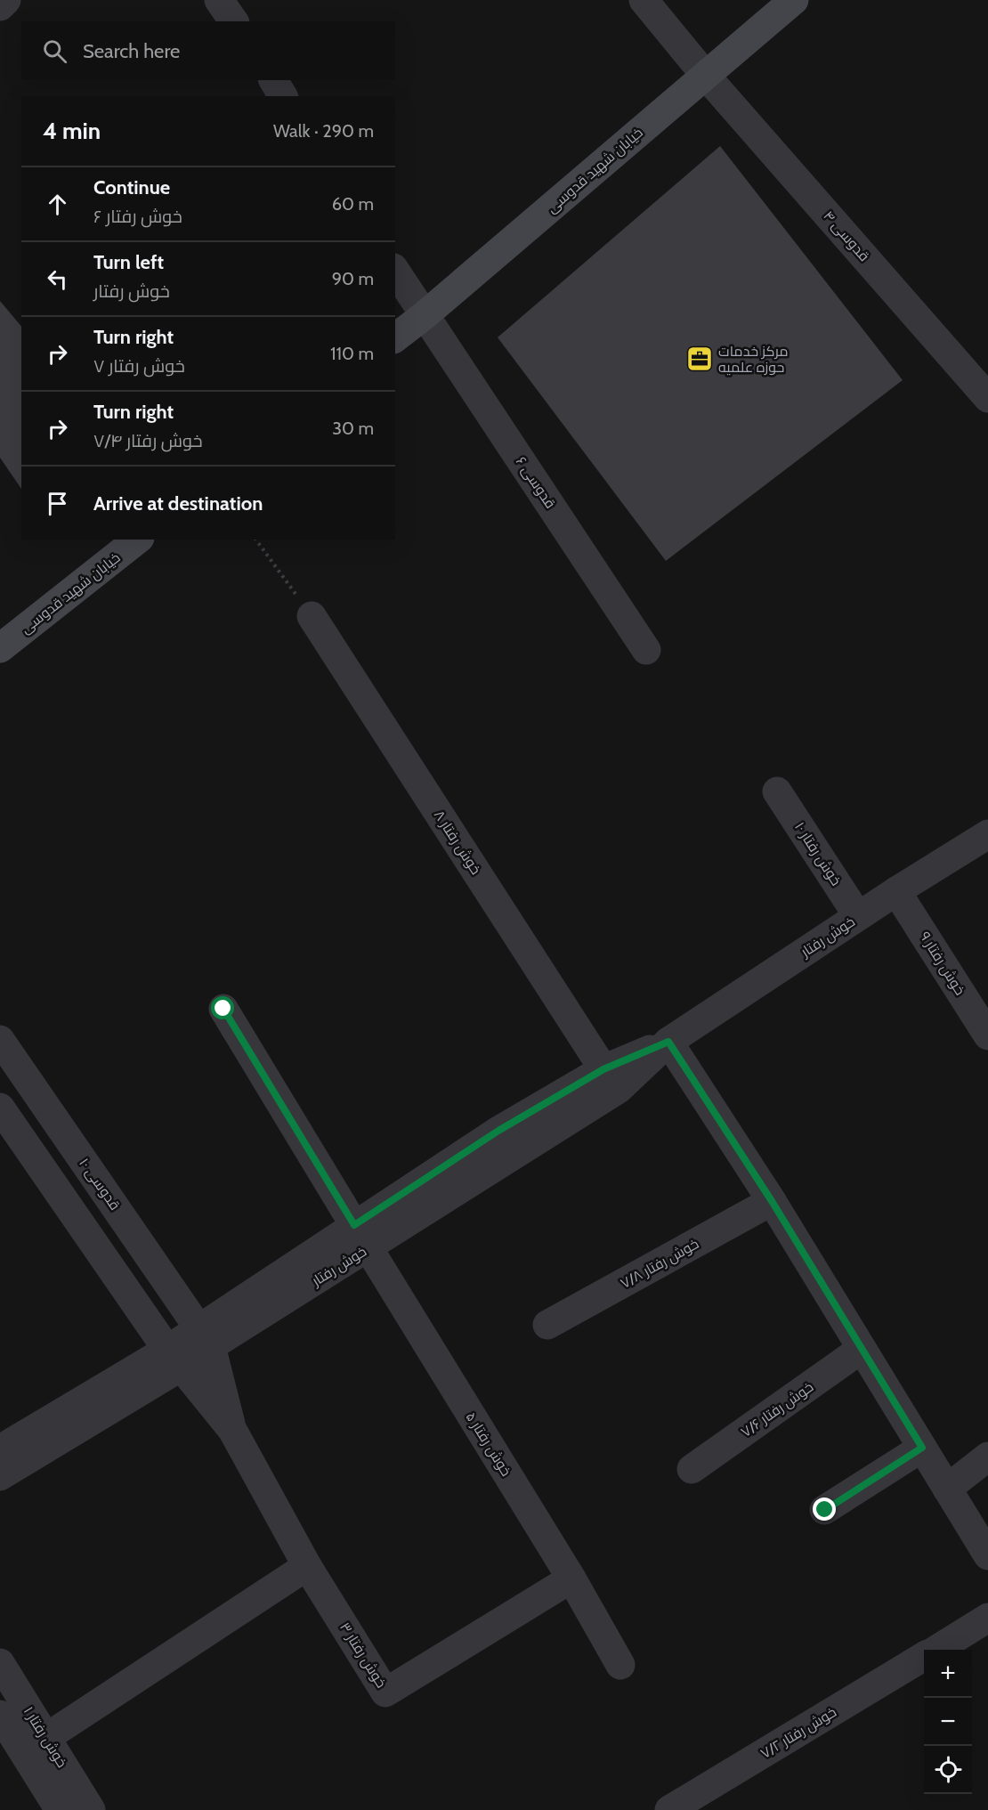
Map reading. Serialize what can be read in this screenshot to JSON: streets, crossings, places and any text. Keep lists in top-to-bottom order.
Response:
{
  "streets": {
    "main road": ["خیابان شهید قدوسی"],
    "street": [
      "قدوسی ۴",
      "قدوسی ۶",
      "خوش رفتار ۸",
      "خوش رفتار ۱۰",
      "خوش رفتار",
      "خوش رفتار ۹",
      "قدوسی ۱۰",
      "خوش رفتار ۷/۸",
      "خوش رفتار ۷/۶",
      "خوش رفتار ۵",
      "خوش رفتار ۳",
      "خوش رفتار ۷/۲",
      "خوش رفتار ۱"
    ]
  },
  "crossings": [
    ["خیابان شهید قدوسی", "قدوسی ۴"],
    ["خیابان شهید قدوسی", "قدوسی ۶"],
    ["خوش رفتار ۸", "خوش رفتار"],
    ["خوش رفتار ۱۰", "خوش رفتار"],
    ["خوش رفتار", "خوش رفتار ۹"],
    ["خوش رفتار", "قدوسی ۱۰"],
    ["خوش رفتار", "خوش رفتار ۵"],
    ["خوش رفتار ۵", "خوش رفتار ۳"]
  ],
  "places": {
    "office": ["مرکز خدمات حوزه علمیه"]
  },
  "page": {
    "search": "Search here",
    "heading": ["4 min", "Walk · 290 m"],
    "list": [
      ["Continue", "خوش رفتار ۶", "60 m"],
      ["Turn left", "خوش رفتار", "90 m"],
      ["Turn right", "خوش رفتار ۷", "110 m"],
      ["Turn right", "خوش رفتار ۷/۴", "30 m"],
      "Arrive at destination"
    ],
    "map_buttons": ["+", "−"]
  }
}
